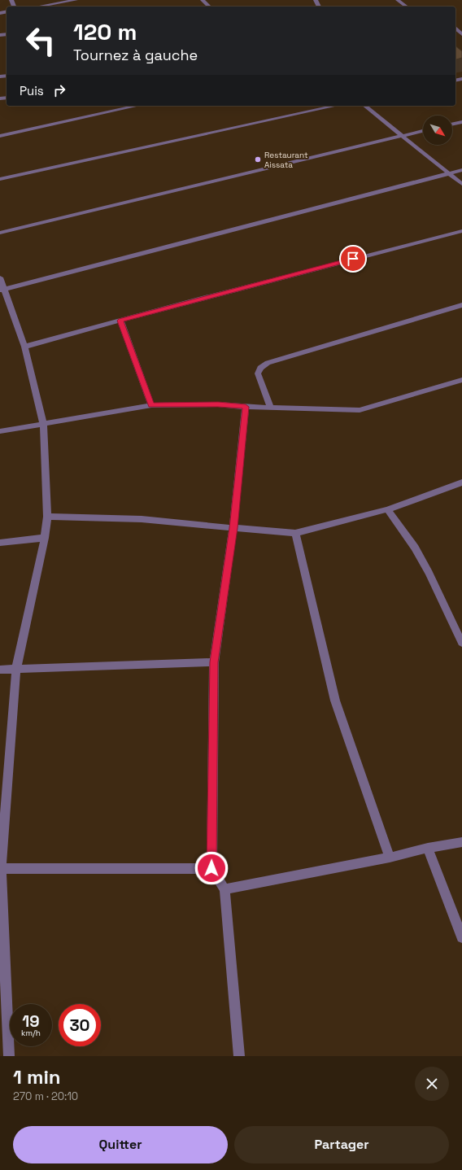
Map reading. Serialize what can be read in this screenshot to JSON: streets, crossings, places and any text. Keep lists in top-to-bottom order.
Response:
{
  "places": ["Restaurant Aissata"],
  "north": "bottom right",
  "page": {
    "turn": ["120 m", "Tournez à gauche"],
    "then": "Puis",
    "speed": "19 km/h",
    "limit": "30",
    "heading": ["1 min", "270 m · 20:10"],
    "buttons": ["Quitter", "Partager"]
  }
}
